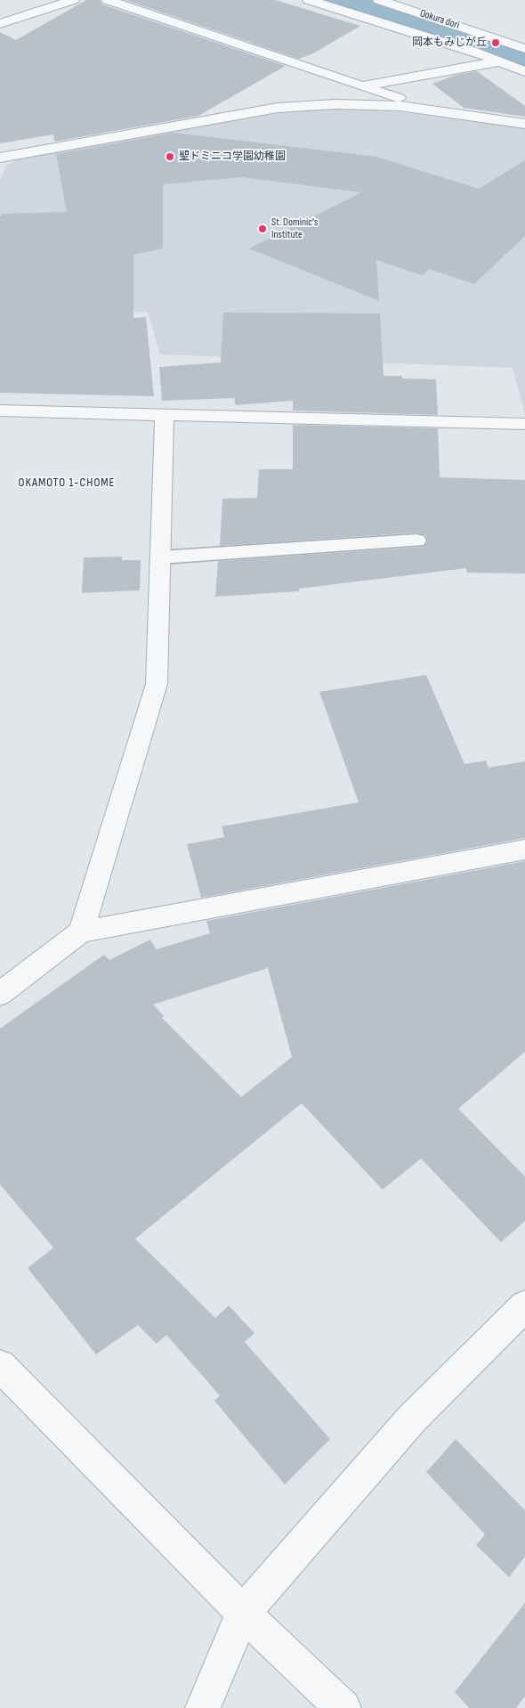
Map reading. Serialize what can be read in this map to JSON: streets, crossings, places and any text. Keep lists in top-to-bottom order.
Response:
{
  "streets": {
    "street": ["Ookura dori"]
  },
  "districts": ["OKAMOTO 1-CHOME"],
  "places": ["岡本もみじが丘", "聖ドミニコ学園幼稚園", "St. Dominic's Institute"]
}
